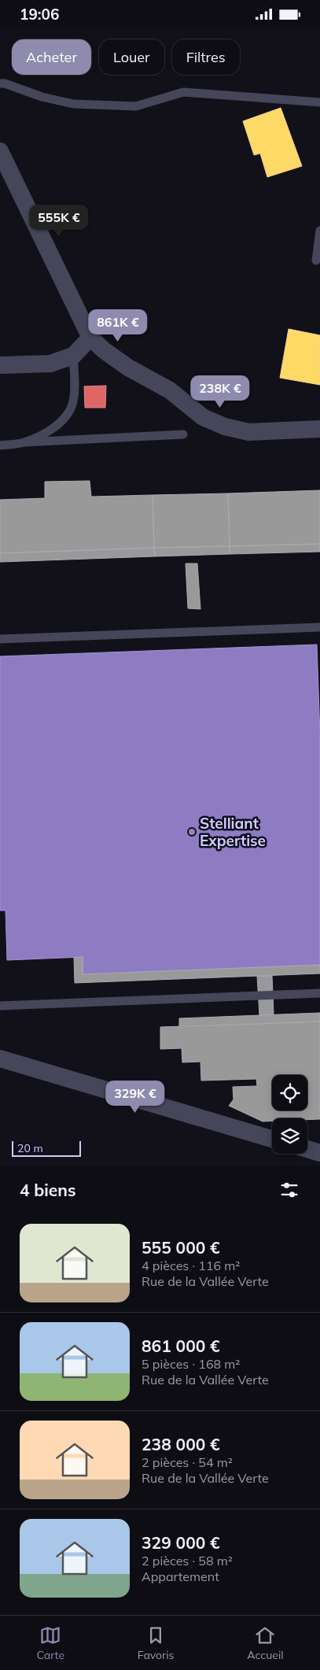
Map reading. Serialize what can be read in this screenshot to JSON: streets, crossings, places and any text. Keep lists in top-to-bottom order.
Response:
{
  "places": ["Stelliant Expertise"],
  "scale_bar": "20 m",
  "page": {
    "status": "19:06",
    "chip": ["Acheter", "Louer", "Filtres"],
    "price": [
      "555K €",
      "861K €",
      "238K €",
      "329K €"
    ],
    "scale": "20 m",
    "heading": "4 biens",
    "list": [
      {
        "name": "555 000 €",
        "note": "4 pièces · 116 m² · Rue de la Vallée Verte"
      },
      {
        "name": "861 000 €",
        "note": "5 pièces · 168 m² · Rue de la Vallée Verte"
      },
      {
        "name": "238 000 €",
        "note": "2 pièces · 54 m² · Rue de la Vallée Verte"
      },
      {
        "name": "329 000 €",
        "note": "2 pièces · 58 m² · Appartement"
      }
    ],
    "tabs": ["Carte", "Favoris", "Accueil"]
  }
}
